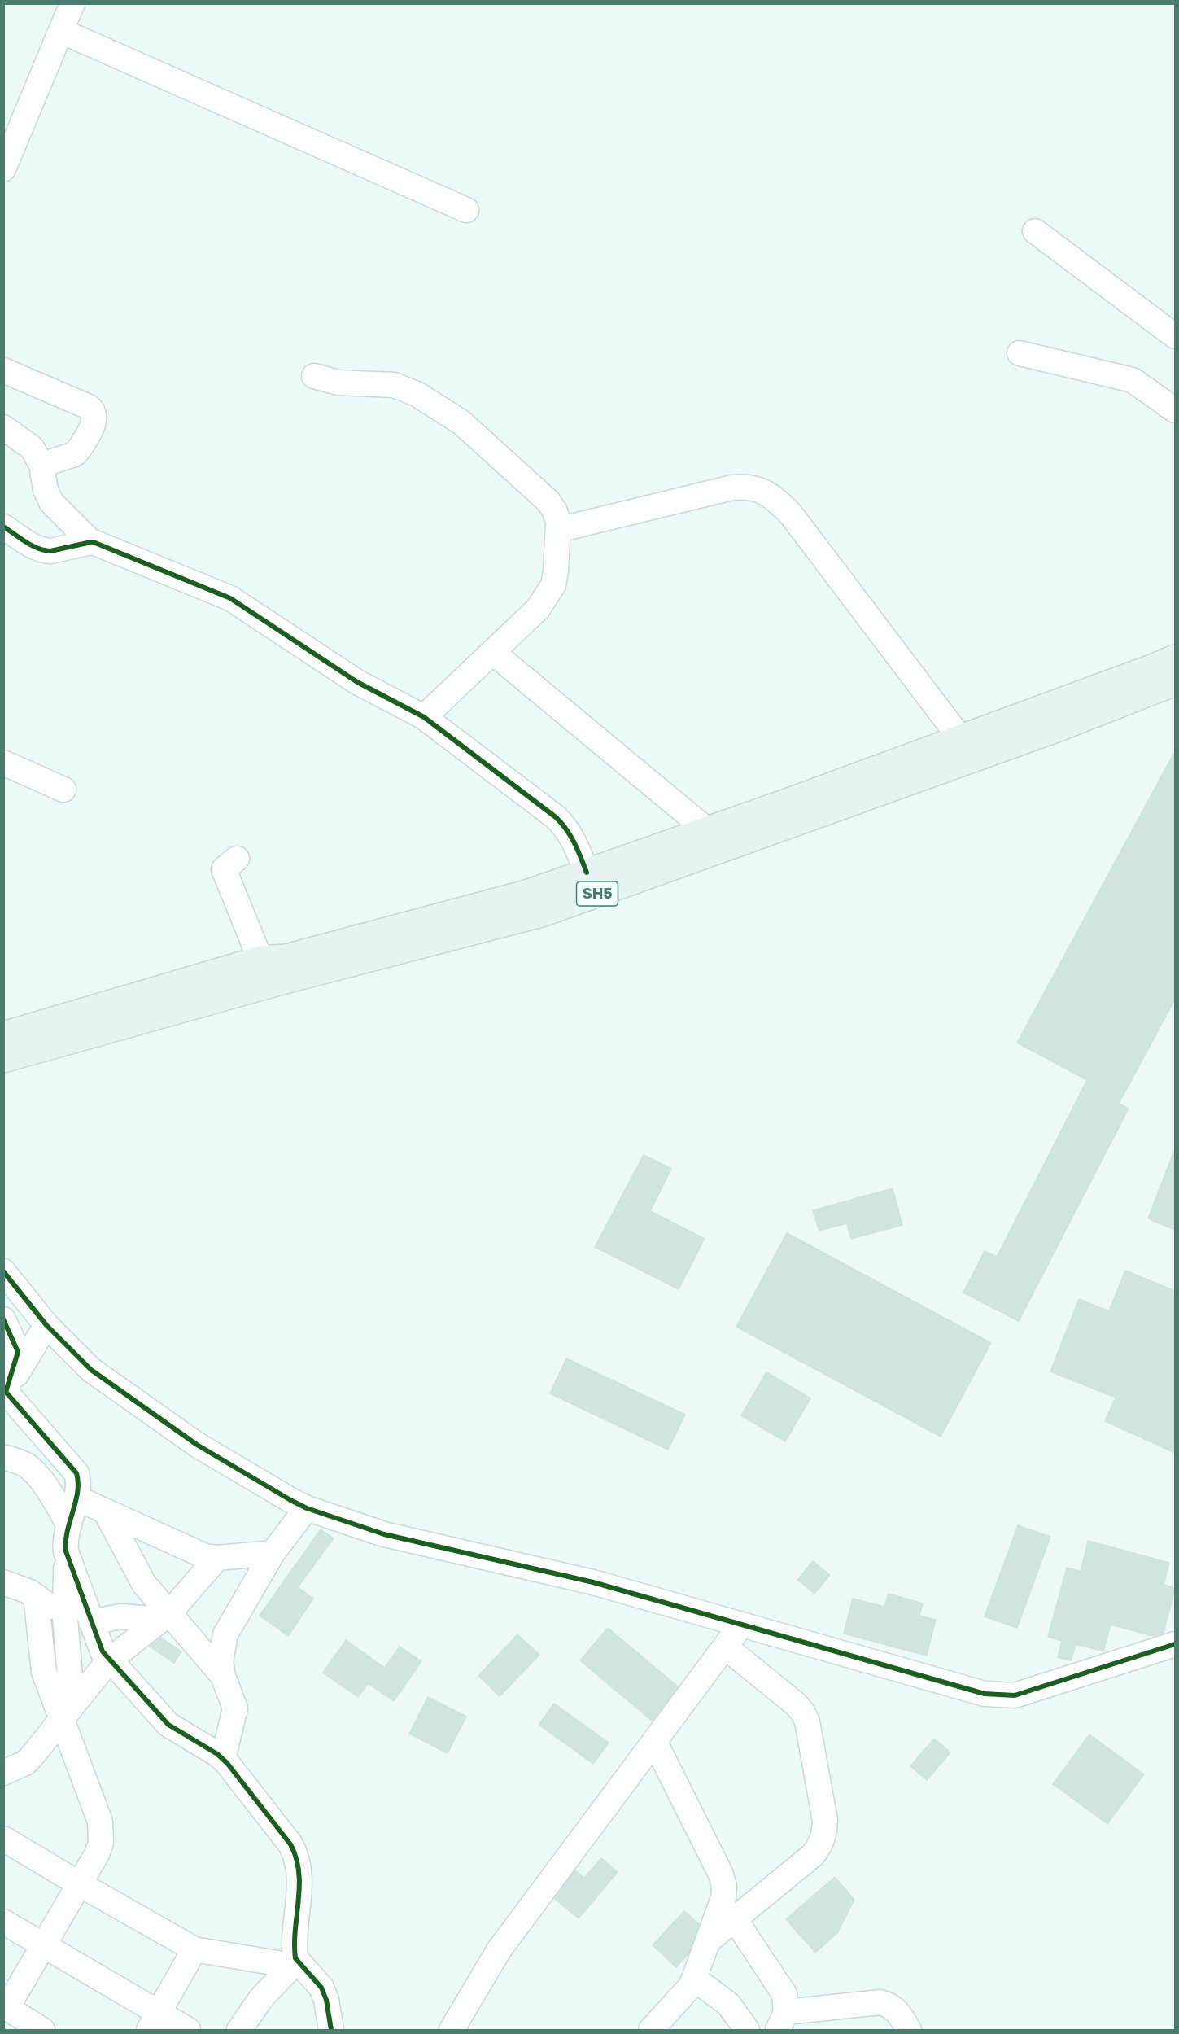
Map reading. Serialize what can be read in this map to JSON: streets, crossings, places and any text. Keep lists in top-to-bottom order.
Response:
{
  "streets": {
    "main road": ["SH5"]
  }
}
